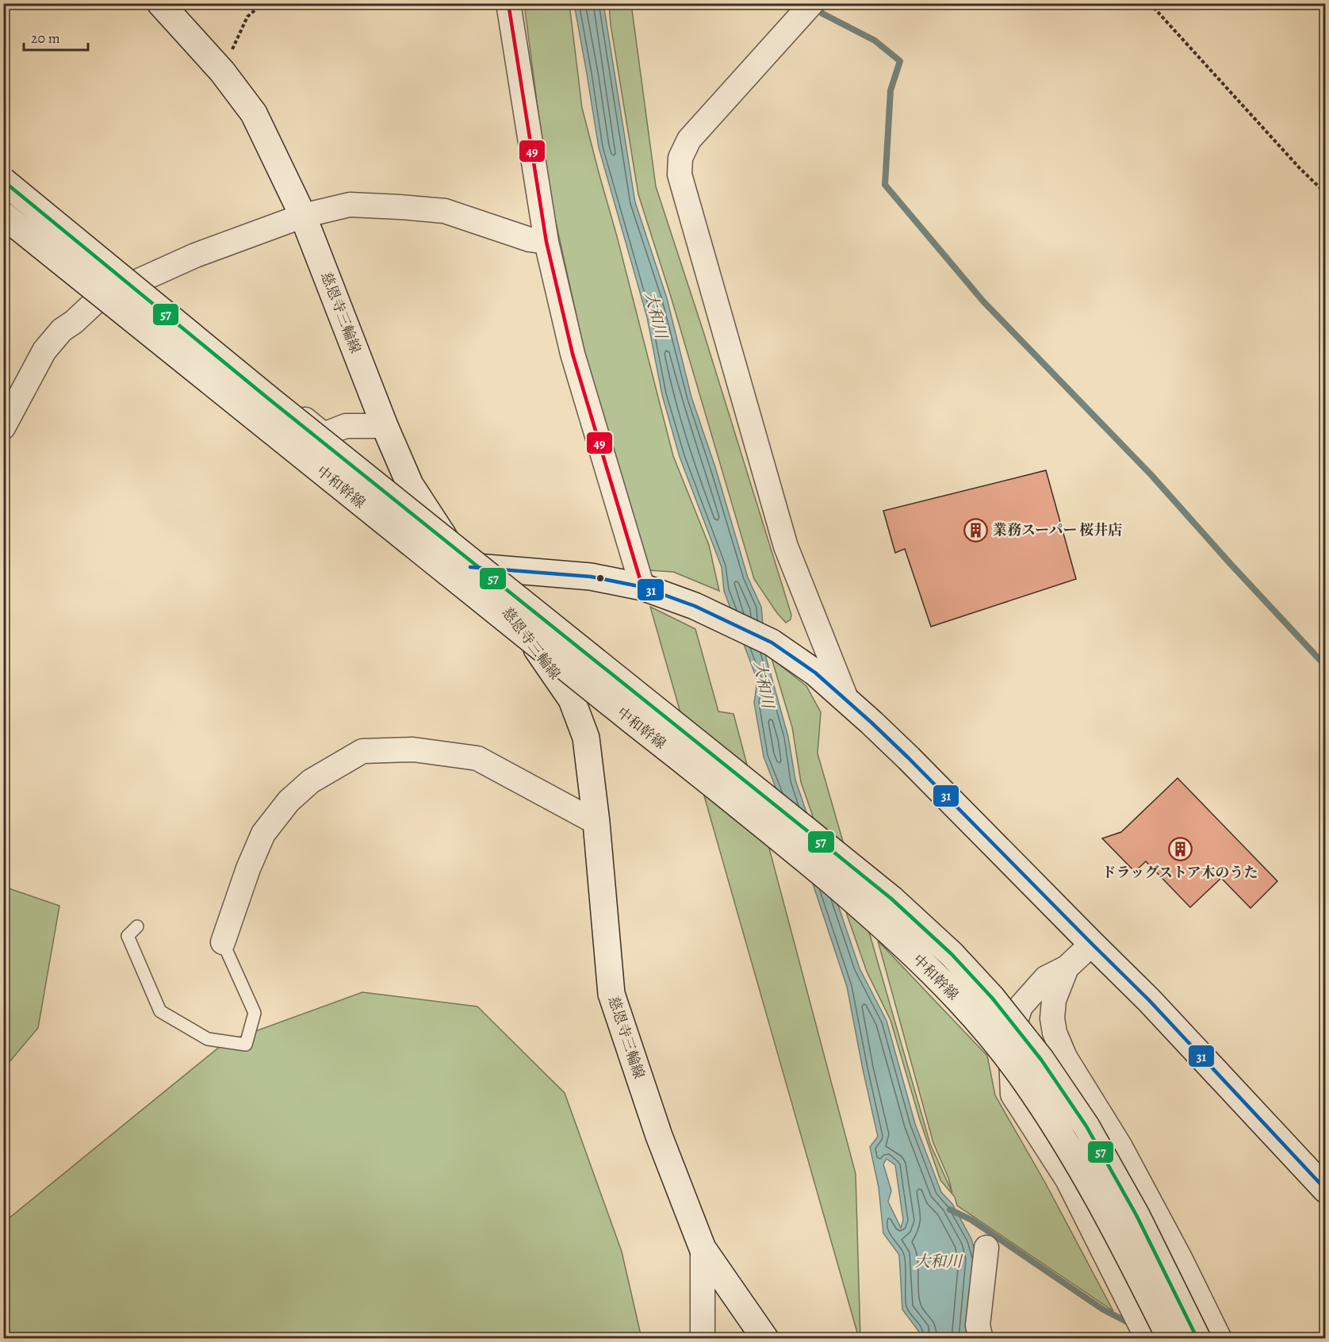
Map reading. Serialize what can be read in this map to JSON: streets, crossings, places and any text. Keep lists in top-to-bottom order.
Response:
{
  "streets": {
    "main road": ["慈恩寺三輪線", "中和幹線"]
  },
  "water": ["大和川"],
  "places": {
    "building": ["業務スーパー 桜井店", "ドラッグストア木のうた"]
  },
  "lines": ["transit line 49", "transit line 57", "transit line 31"],
  "scale_bar": "20 m"
}
